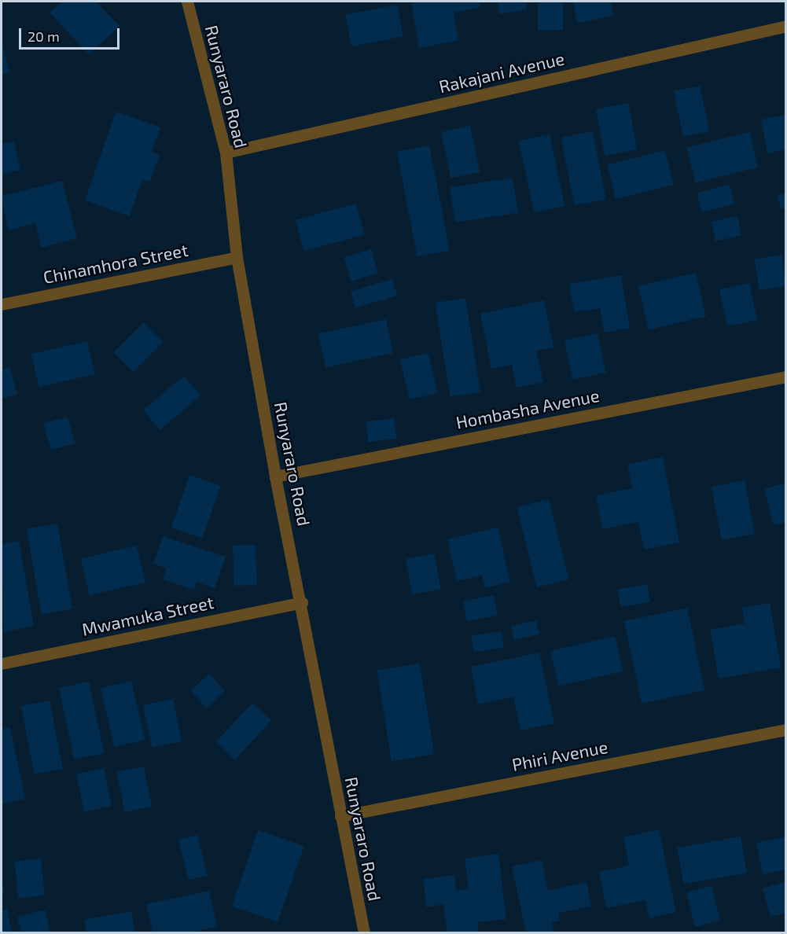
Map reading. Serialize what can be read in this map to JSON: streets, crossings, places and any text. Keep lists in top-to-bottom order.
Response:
{
  "streets": {
    "street": [
      "Rakajani Avenue",
      "Runyararo Road",
      "Chinamhora Street",
      "Hombasha Avenue",
      "Mwamuka Street",
      "Phiri Avenue"
    ]
  },
  "crossings": [
    ["Rakajani Avenue", "Runyararo Road"],
    ["Runyararo Road", "Chinamhora Street"],
    ["Runyararo Road", "Hombasha Avenue"],
    ["Runyararo Road", "Mwamuka Street"],
    ["Runyararo Road", "Phiri Avenue"]
  ],
  "scale_bar": "20 m"
}
